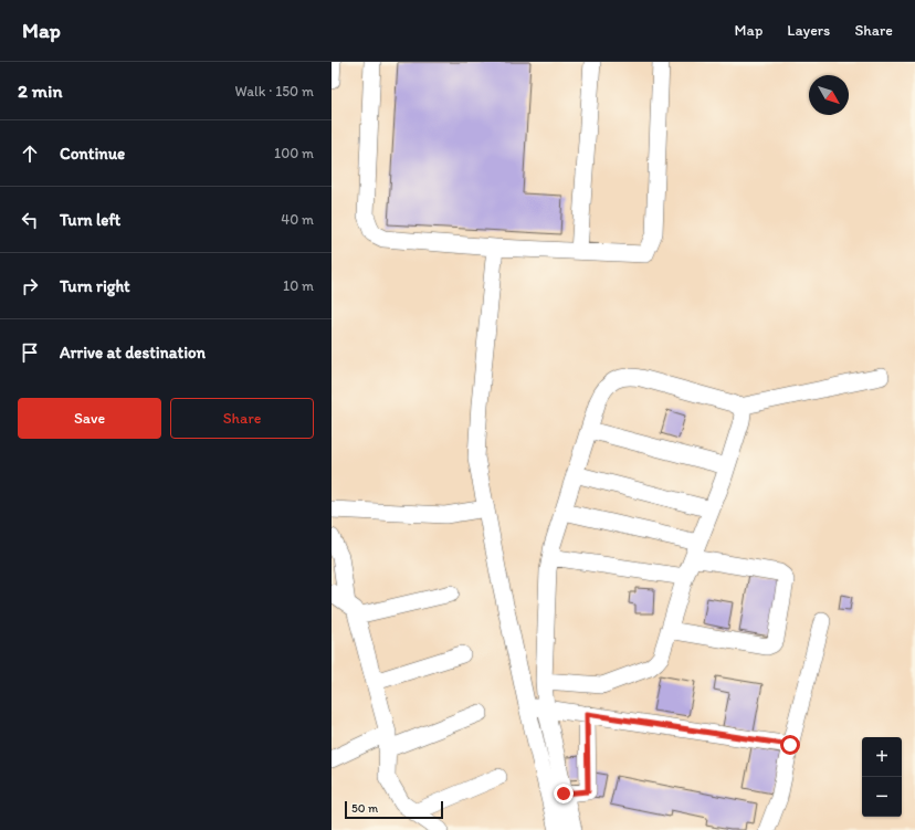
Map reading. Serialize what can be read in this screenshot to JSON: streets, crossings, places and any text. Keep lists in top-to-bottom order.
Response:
{
  "scale_bar": "50 m",
  "north": "bottom right",
  "page": {
    "header": "Map",
    "nav": ["Map", "Layers", "Share"],
    "heading": ["2 min", "Walk · 150 m"],
    "list": [
      ["Continue", "100 m"],
      ["Turn left", "40 m"],
      ["Turn right", "10 m"],
      "Arrive at destination"
    ],
    "buttons": ["Save", "Share"],
    "map_buttons": ["+", "−"],
    "scale": "50 m"
  }
}
